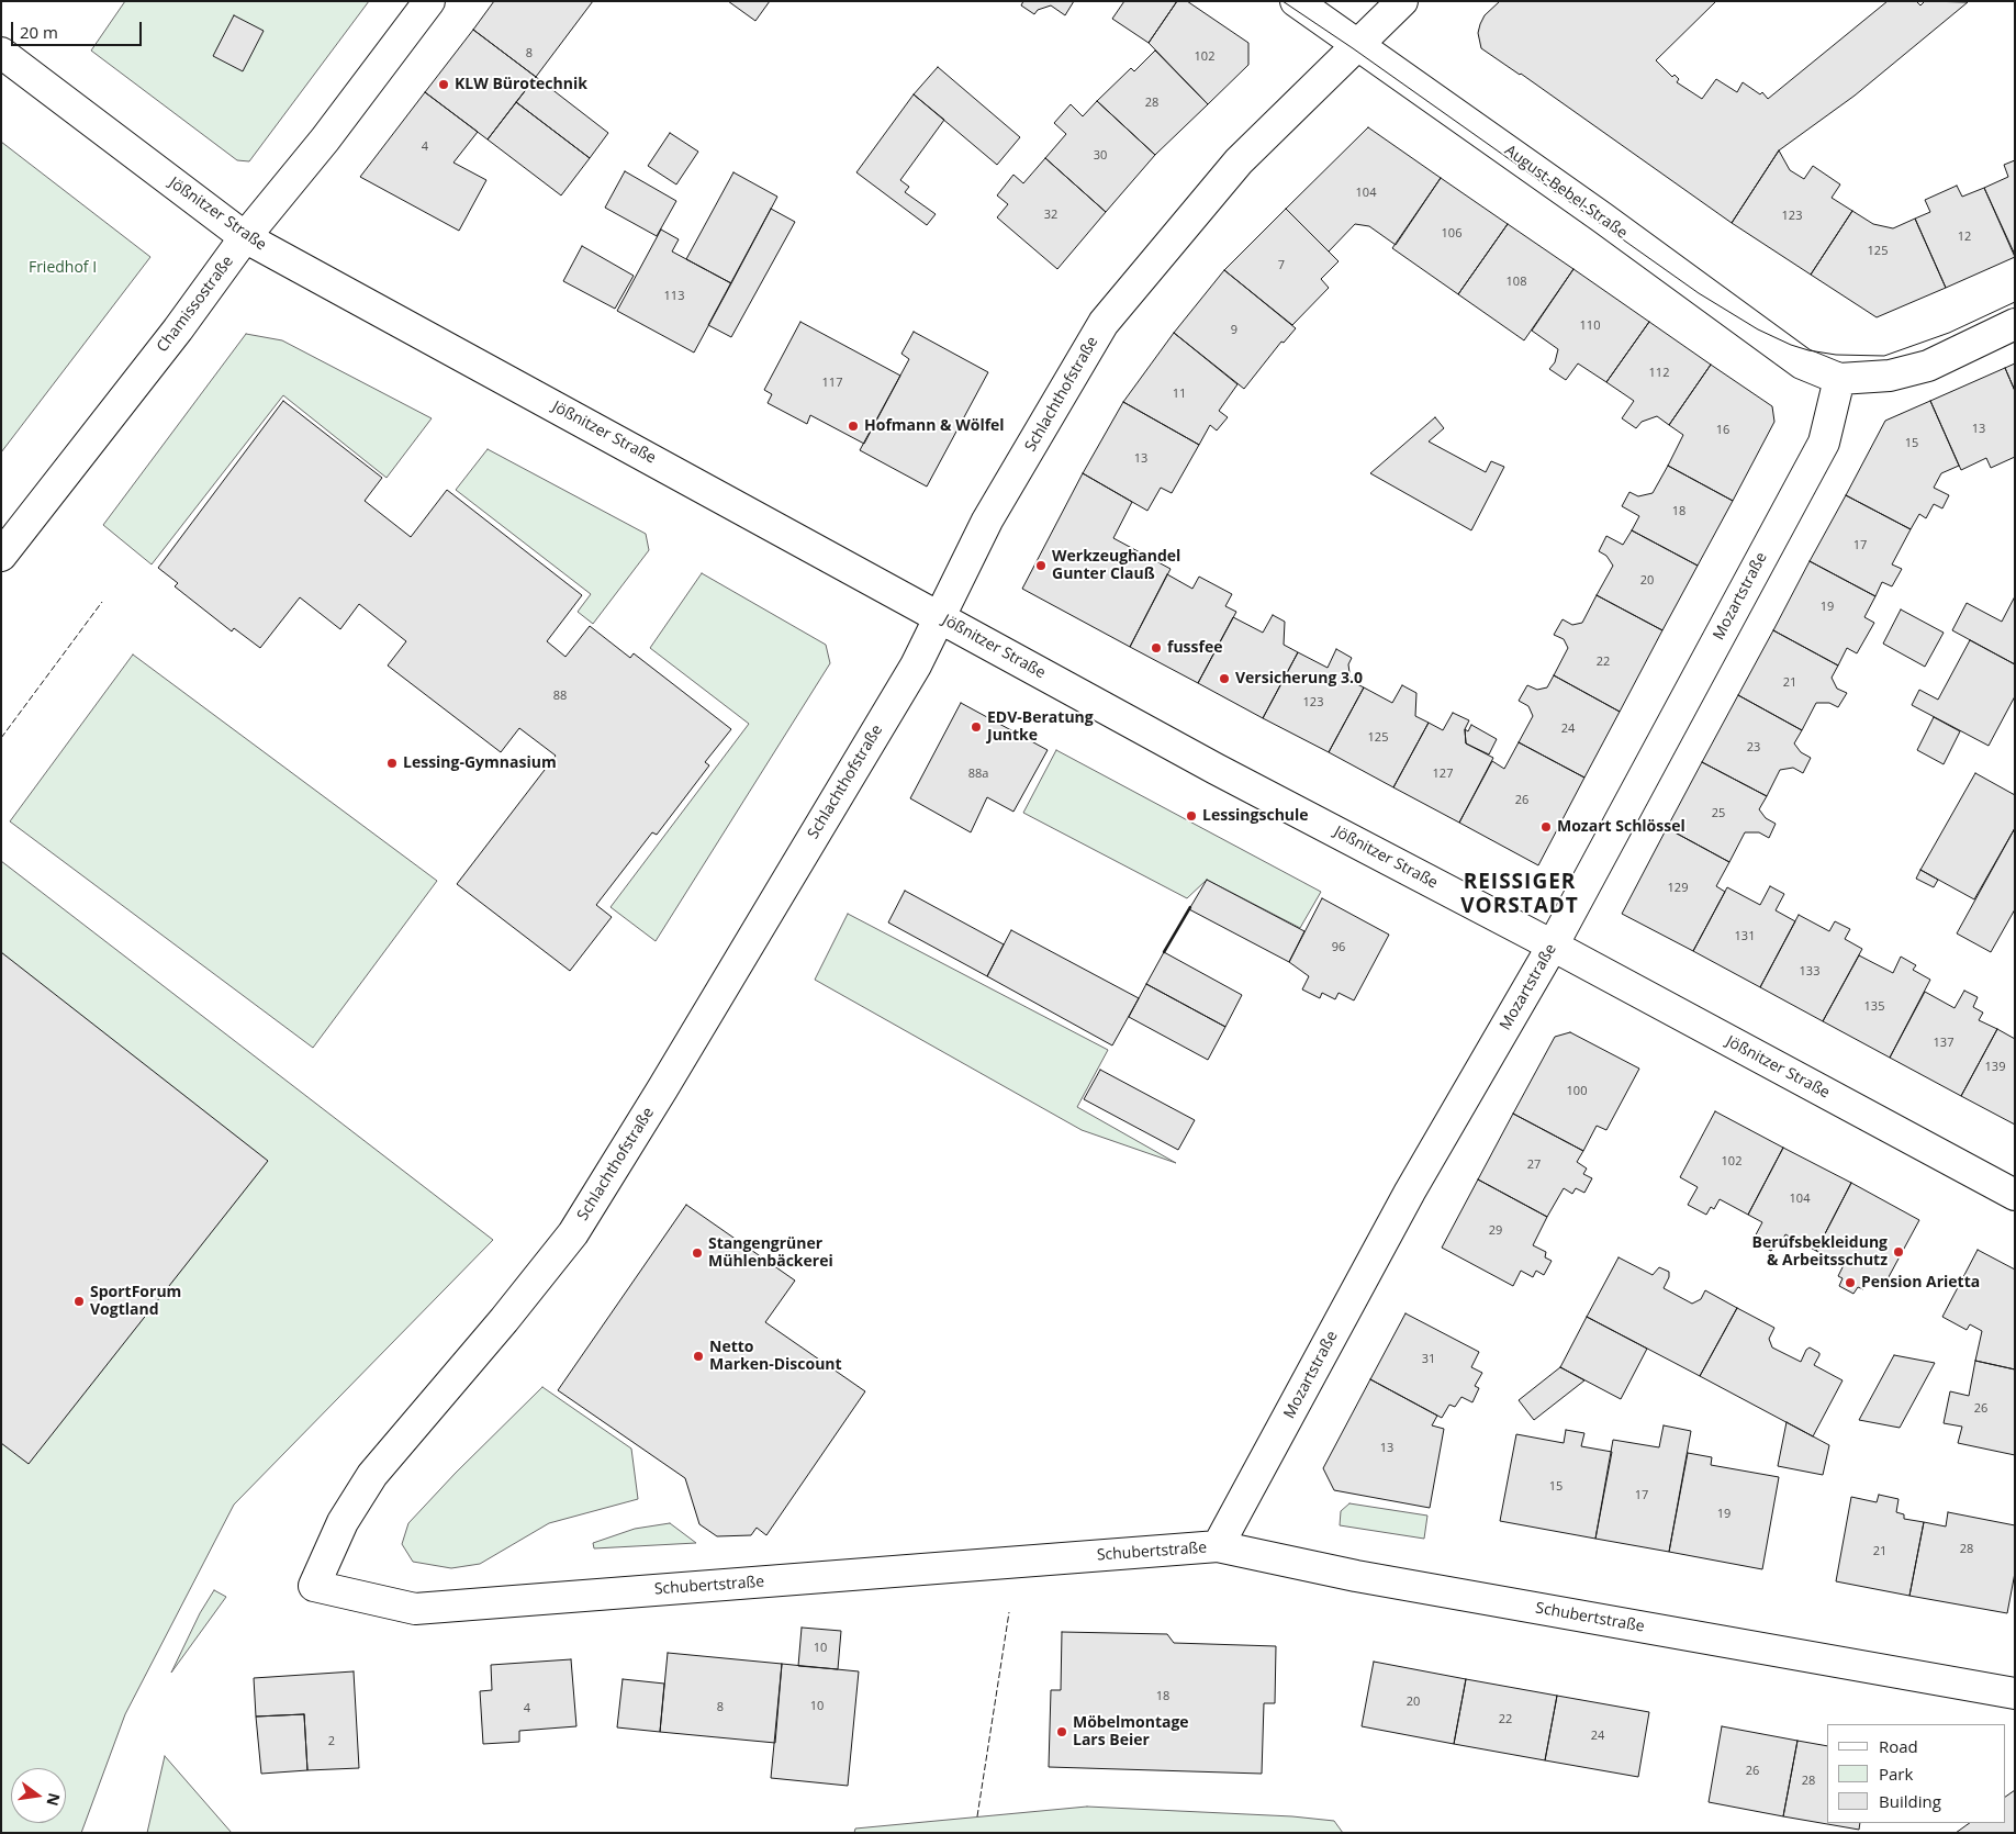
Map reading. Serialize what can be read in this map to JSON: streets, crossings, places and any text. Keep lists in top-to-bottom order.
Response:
{
  "streets": {
    "street": [
      "August-Bebel-Straße",
      "Jößnitzer Straße",
      "Chamissostraße",
      "Schlachthofstraße",
      "Mozartstraße",
      "Schubertstraße"
    ]
  },
  "crossings": [
    ["August-Bebel-Straße", "Schlachthofstraße"],
    ["August-Bebel-Straße", "Mozartstraße"],
    ["Jößnitzer Straße", "Chamissostraße"],
    ["Jößnitzer Straße", "Schlachthofstraße"],
    ["Jößnitzer Straße", "Mozartstraße"],
    ["Schlachthofstraße", "Schubertstraße"],
    ["Mozartstraße", "Schubertstraße"]
  ],
  "districts": ["REISSIGER VORSTADT"],
  "parks": ["Friedhof I"],
  "places": [
    "KLW Bürotechnik",
    "Hofmann & Wölfel",
    "Werkzeughandel Gunter Clauß",
    "fussfee",
    "Versicherung 3.0",
    "EDV-Beratung Juntke",
    "Lessing-Gymnasium",
    "Lessingschule",
    "Mozart Schlössel",
    "Berufsbekleidung & Arbeitsschutz",
    "Stangengrüner Mühlenbäckerei",
    "Pension Arietta",
    "SportForum Vogtland",
    "Netto Marken-Discount",
    "Möbelmontage Lars Beier"
  ],
  "house_numbers": [
    "8",
    "102",
    "28",
    "4",
    "30",
    "104",
    "32",
    "123",
    "106",
    "12",
    "125",
    "7",
    "108",
    "113",
    "110",
    "9",
    "112",
    "117",
    "11",
    "13",
    "16",
    "15",
    "13",
    "18",
    "17",
    "20",
    "19",
    "22",
    "21",
    "88",
    "123",
    "24",
    "125",
    "23",
    "88a",
    "127",
    "26",
    "25",
    "129",
    "131",
    "96",
    "133",
    "135",
    "137",
    "139",
    "100",
    "102",
    "27",
    "104",
    "29",
    "31",
    "26",
    "13",
    "15",
    "17",
    "19",
    "28",
    "21",
    "10",
    "18",
    "20",
    "10",
    "8",
    "4",
    "22",
    "24",
    "2",
    "26",
    "28"
  ],
  "legend": ["Road", "Park", "Building"],
  "scale_bar": "20 m",
  "north": "right"
}
